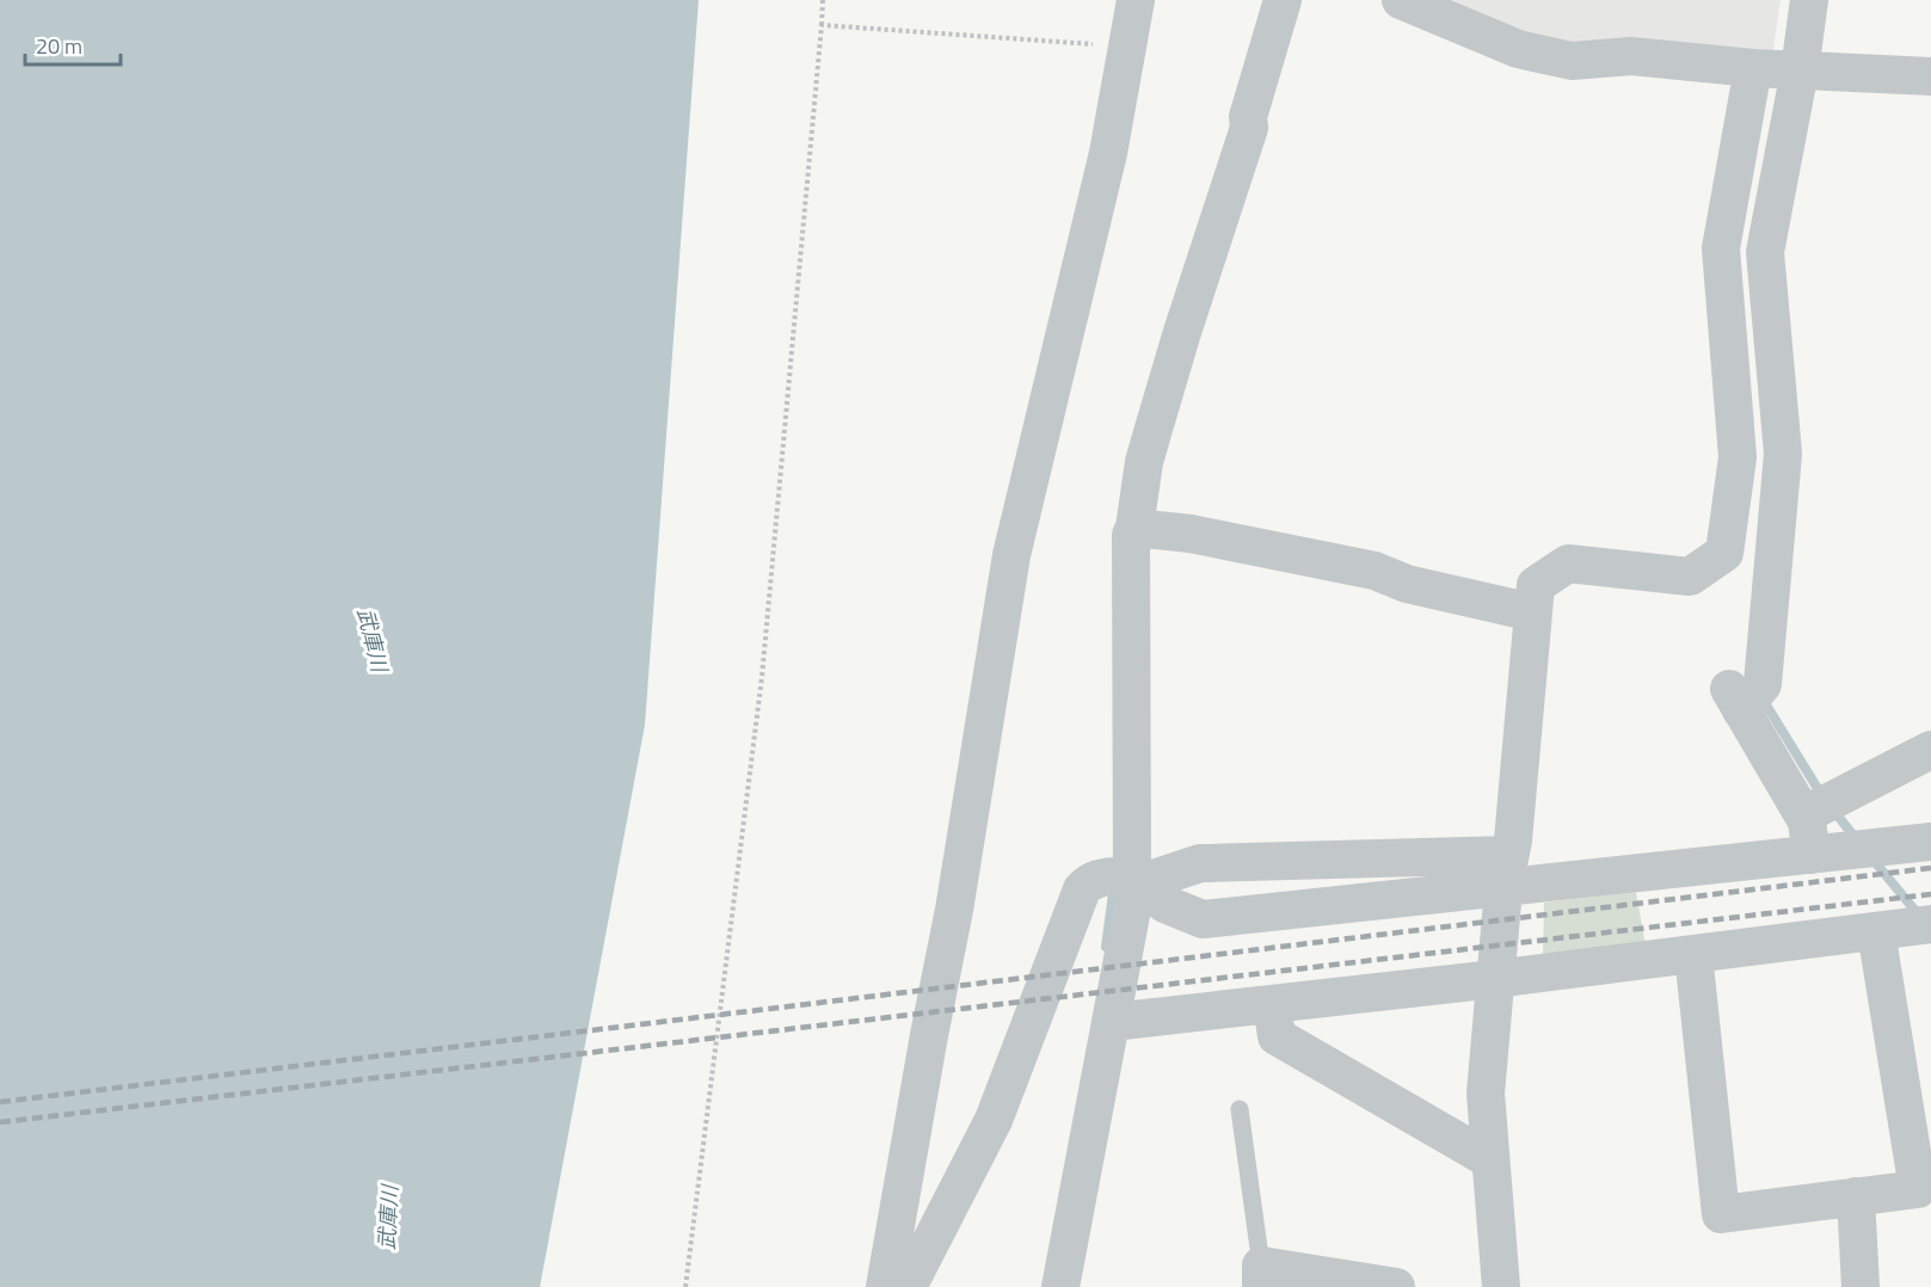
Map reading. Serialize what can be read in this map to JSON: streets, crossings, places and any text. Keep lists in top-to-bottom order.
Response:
{
  "water": ["武庫川"],
  "scale_bar": "20 m"
}
